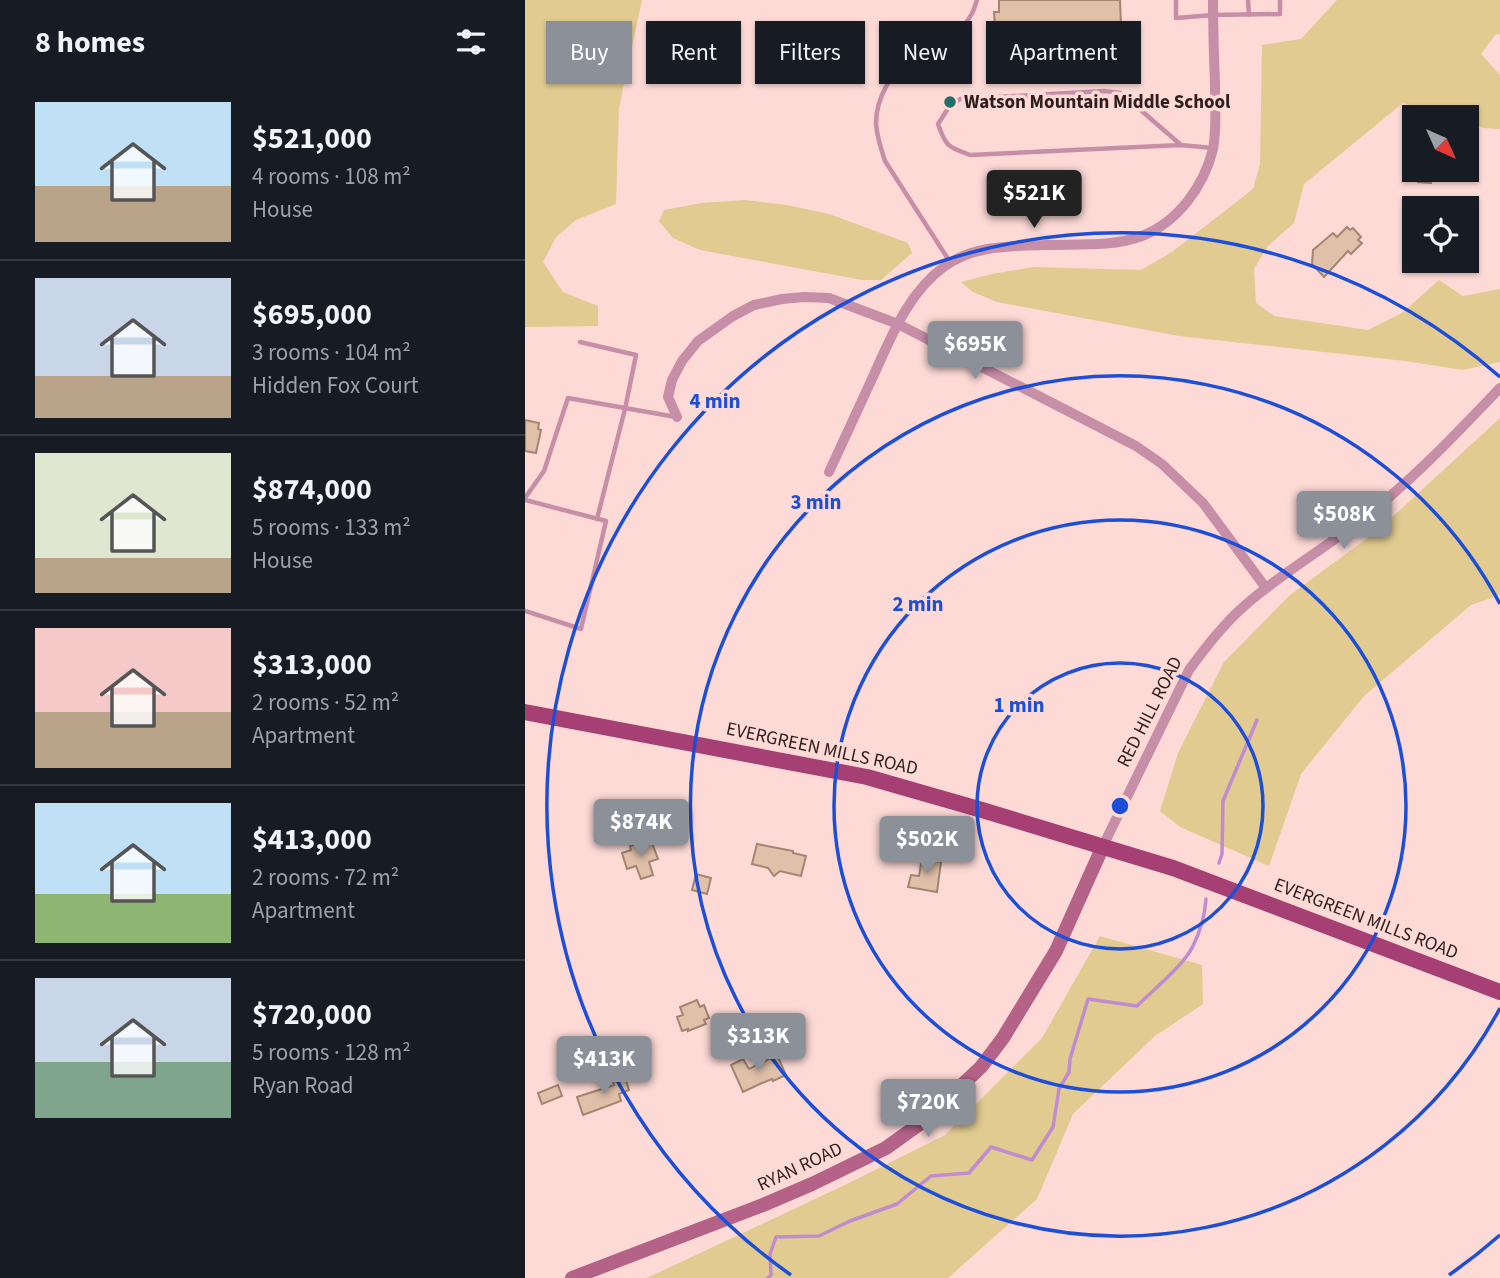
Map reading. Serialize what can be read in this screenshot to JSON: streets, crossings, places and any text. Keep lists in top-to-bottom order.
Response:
{
  "streets": {
    "main road": ["EVERGREEN MILLS ROAD", "RYAN ROAD"],
    "street": ["RED HILL ROAD"]
  },
  "crossings": [
    ["RED HILL ROAD", "EVERGREEN MILLS ROAD"],
    ["RED HILL ROAD", "RYAN ROAD"],
    ["EVERGREEN MILLS ROAD", "RYAN ROAD"]
  ],
  "places": ["Watson Mountain Middle School"],
  "north": "bottom right",
  "page": {
    "heading": "8 homes",
    "chip": [
      "Buy",
      "Rent",
      "Filters",
      "New",
      "Apartment"
    ],
    "list": [
      {
        "name": "$521,000",
        "note": "4 rooms · 108 m² · House"
      },
      {
        "name": "$695,000",
        "note": "3 rooms · 104 m² · Hidden Fox Court"
      },
      {
        "name": "$874,000",
        "note": "5 rooms · 133 m² · House"
      },
      {
        "name": "$313,000",
        "note": "2 rooms · 52 m² · Apartment"
      },
      {
        "name": "$413,000",
        "note": "2 rooms · 72 m² · Apartment"
      },
      {
        "name": "$720,000",
        "note": "5 rooms · 128 m² · Ryan Road"
      }
    ],
    "price": [
      "$521K",
      "$695K",
      "$508K",
      "$874K",
      "$502K",
      "$313K",
      "$413K",
      "$720K"
    ]
  },
  "rings": [
    "4 min",
    "3 min",
    "2 min",
    "1 min"
  ]
}
